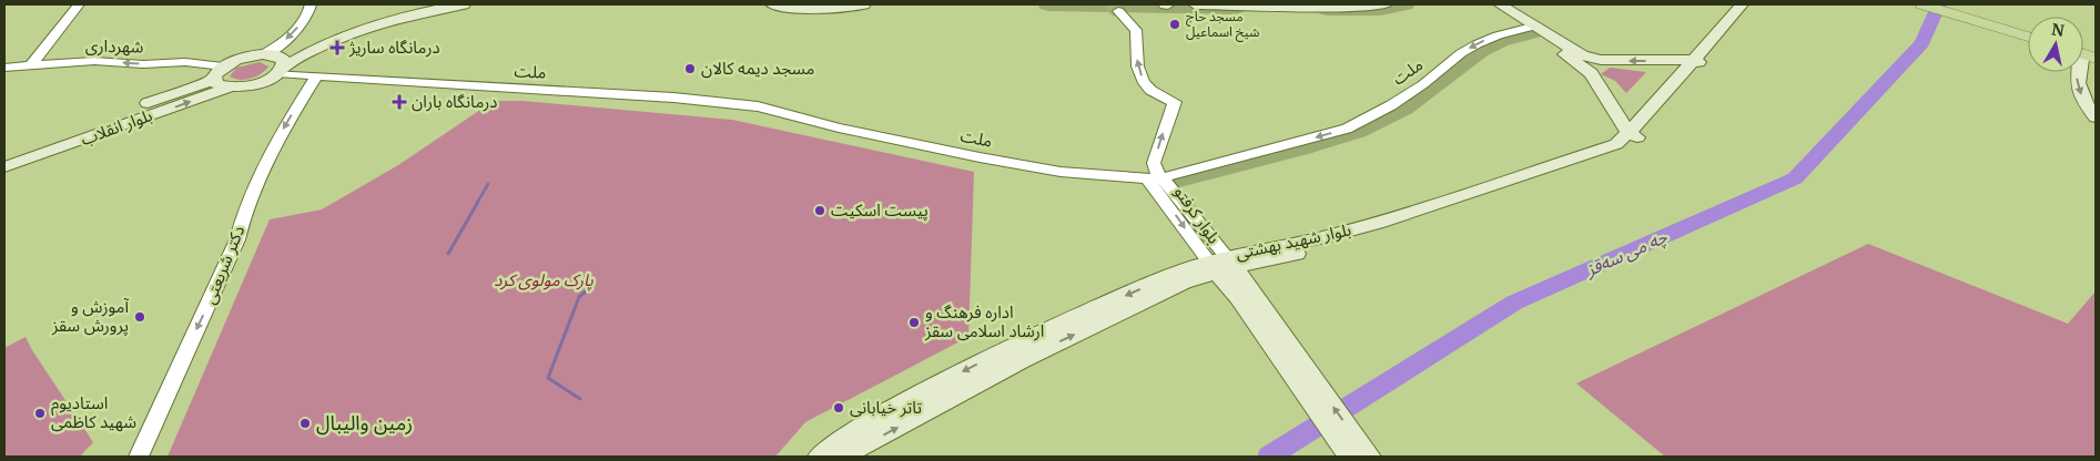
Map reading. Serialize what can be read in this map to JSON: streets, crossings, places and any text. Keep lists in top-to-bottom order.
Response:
{
  "streets": {
    "main road": ["بلوار انقلاب", "بلوار شهید بهشتی"],
    "street": [
      "شهرداری",
      "ملت",
      "بلوار کرفتو",
      "دکتر شریعتی"
    ]
  },
  "crossings": [
    ["ملت", "بلوار انقلاب"],
    ["ملت", "بلوار کرفتو"],
    ["ملت", "دکتر شریعتی"],
    ["بلوار کرفتو", "بلوار شهید بهشتی"]
  ],
  "one_way": ["شهرداری", "دکتر شریعتی"],
  "water": ["چە می سەقز"],
  "parks": ["پارک مولوی کرد"],
  "places": {
    "other": [
      "مسجد حاج شیخ اسماعیل",
      "مسجد دیمه کالان",
      "پیست اسکیت",
      "آموزش و پرورش سقز",
      "اداره فرهنگ و ارشاد اسلامی سقز",
      "تاتر خیابانی",
      "استادیوم شهید کاظمی",
      "زمین والیبال"
    ],
    "health": ["درمانگاه ساریژ", "درمانگاه باران"]
  },
  "north": "top"
}
